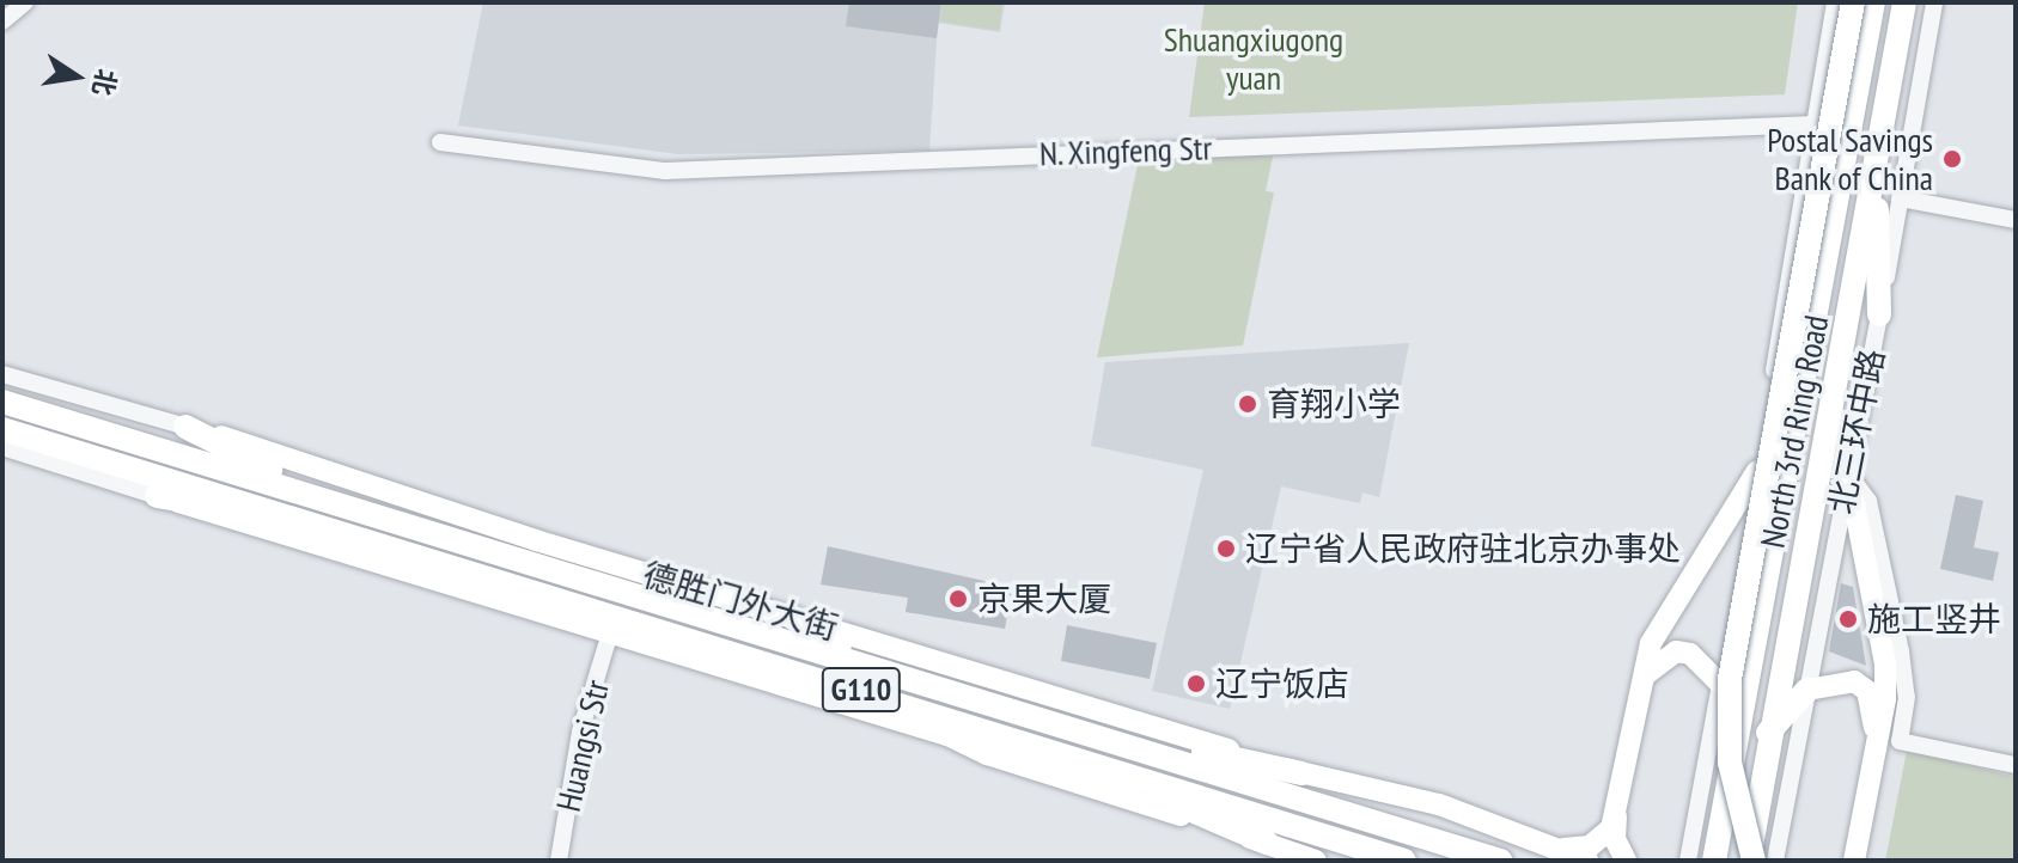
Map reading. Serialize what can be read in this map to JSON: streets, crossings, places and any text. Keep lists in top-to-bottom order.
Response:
{
  "streets": {
    "highway": ["North 3rd Ring Road", "德胜门外大街", "G110"],
    "street": ["N. Xingfeng Str", "北三环中路", "Huangsi Str"]
  },
  "crossings": [
    ["德胜门外大街", "Huangsi Str"]
  ],
  "parks": ["Shuangxiugong yuan"],
  "places": [
    "Postal Savings Bank of China",
    "育翔小学",
    "辽宁省人民政府驻北京办事处",
    "京果大厦",
    "施工竖井",
    "辽宁饭店"
  ],
  "north": "right"
}
